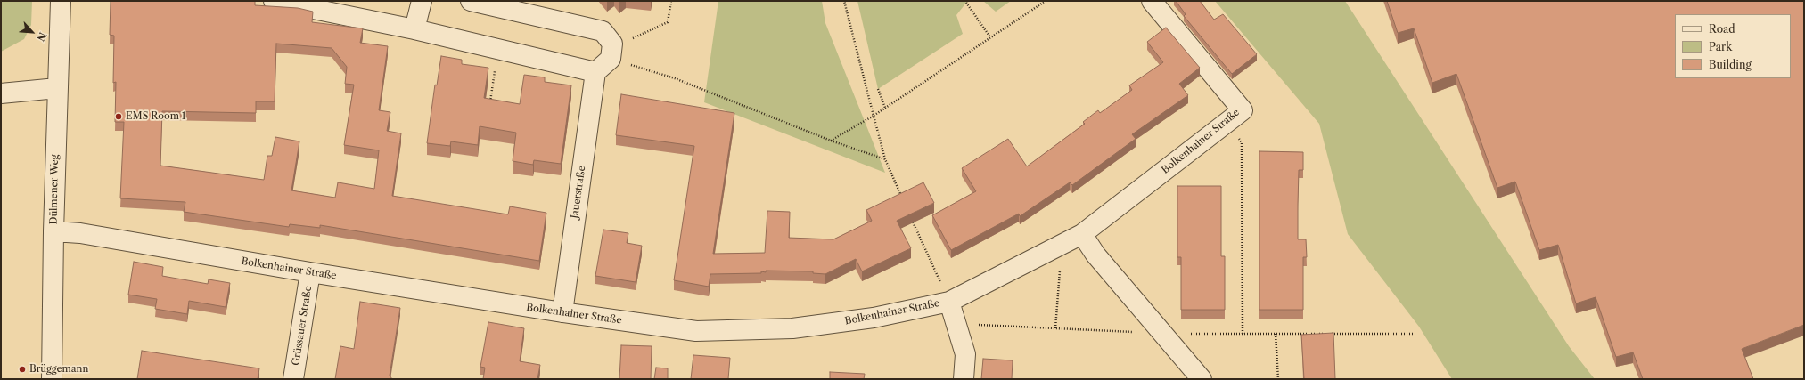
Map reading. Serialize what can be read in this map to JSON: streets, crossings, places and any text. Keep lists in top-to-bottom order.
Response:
{
  "streets": {
    "street": [
      "Bolkenhainer Straße",
      "Dülmener Weg",
      "Jauerstraße",
      "Grüssauer Straße"
    ]
  },
  "crossings": [
    ["Bolkenhainer Straße", "Dülmener Weg"],
    ["Bolkenhainer Straße", "Jauerstraße"],
    ["Bolkenhainer Straße", "Grüssauer Straße"]
  ],
  "places": ["EMS Room 1", "Brüggemann"],
  "legend": ["Road", "Park", "Building"],
  "north": "bottom right"
}
